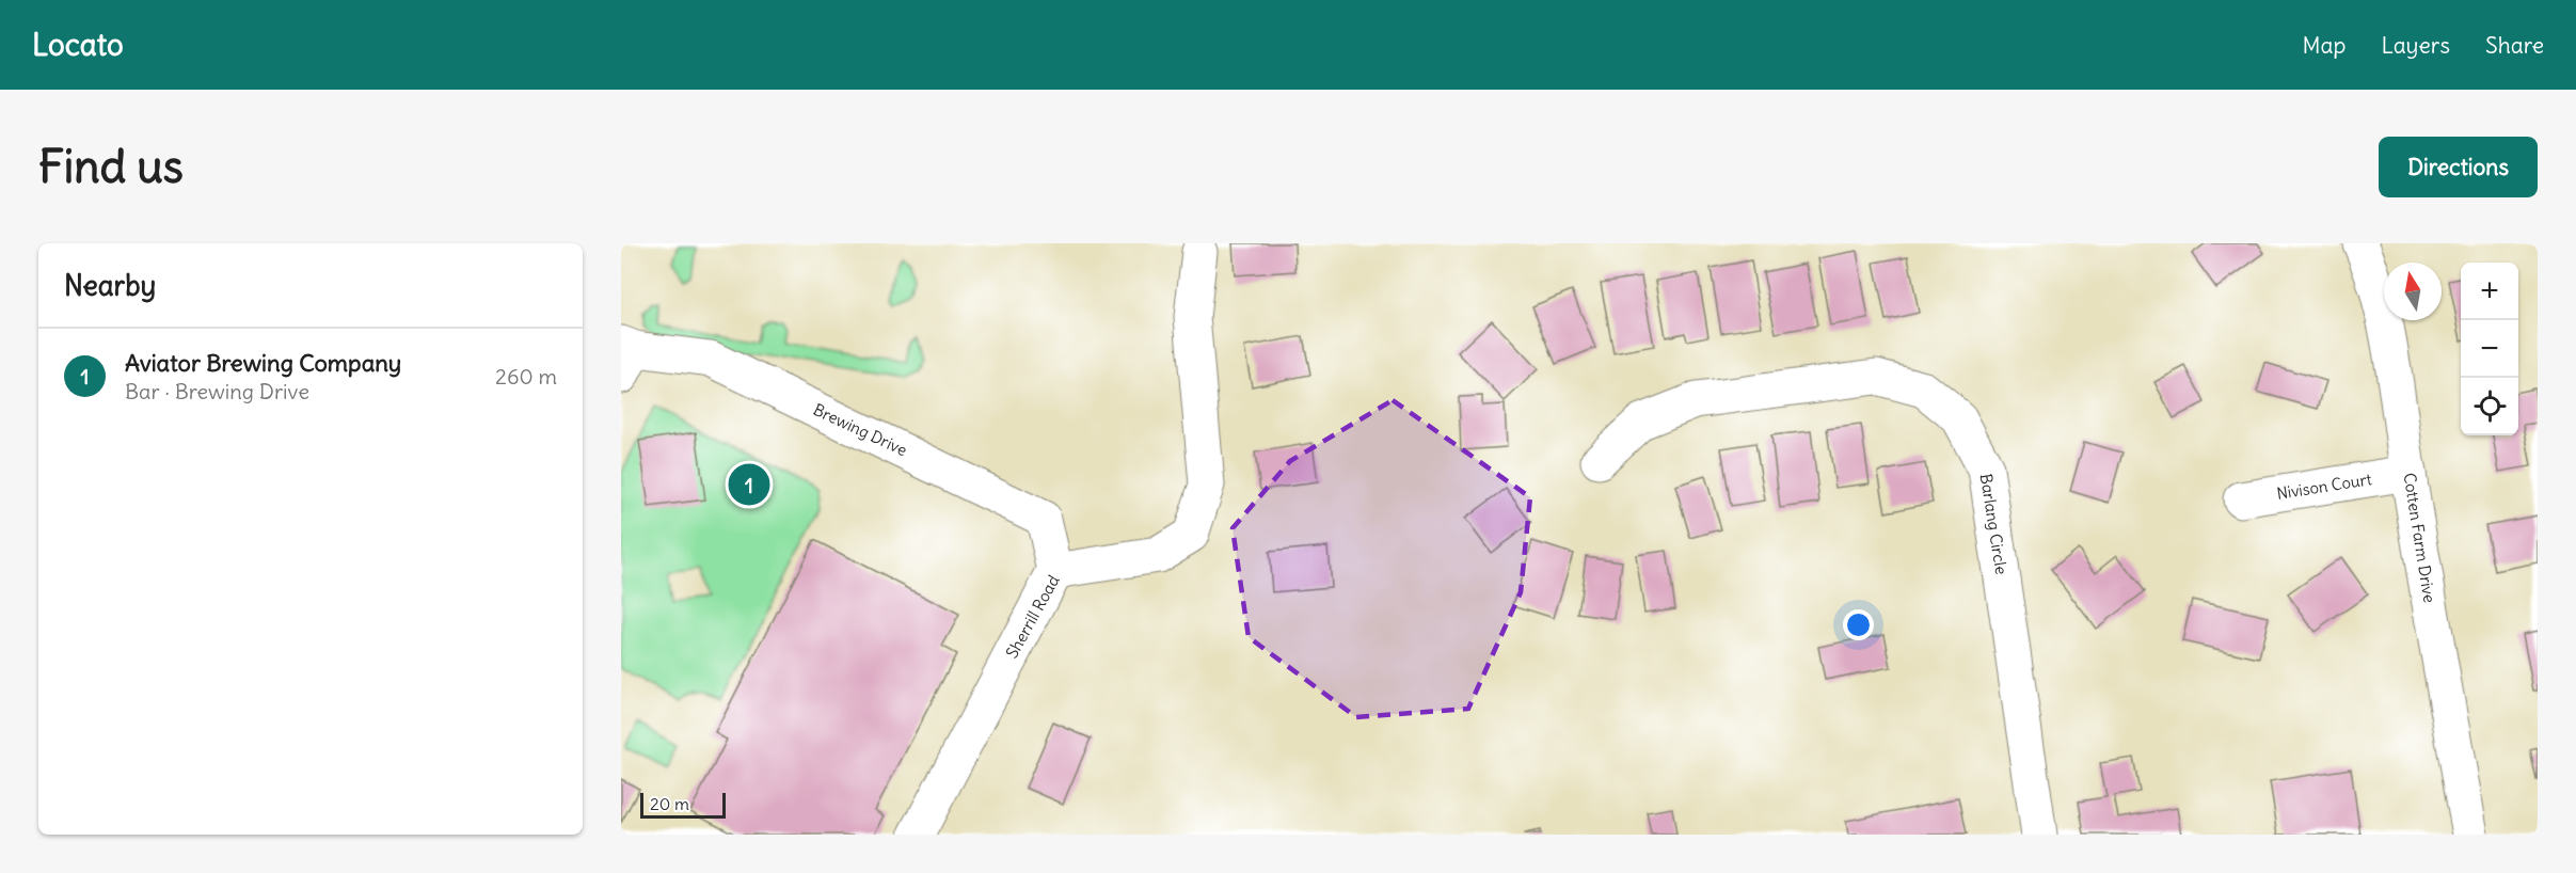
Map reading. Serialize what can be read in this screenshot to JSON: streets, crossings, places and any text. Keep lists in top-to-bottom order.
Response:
{
  "streets": {
    "street": [
      "Brewing Drive",
      "Nivison Court",
      "Barlang Circle",
      "Cotten Farm Drive",
      "Sherrill Road"
    ]
  },
  "crossings": [
    ["Brewing Drive", "Sherrill Road"],
    ["Nivison Court", "Cotten Farm Drive"]
  ],
  "scale_bar": "20 m",
  "north": "top",
  "page": {
    "header": "Locato",
    "nav": ["Map", "Layers", "Share"],
    "buttons": "Directions",
    "title": "Find us",
    "heading": "Nearby",
    "map_buttons": ["+", "−"],
    "list": [
      {
        "mark": "1",
        "name": "Aviator Brewing Company",
        "note": "Bar · Brewing Drive",
        "value": "260 m"
      }
    ],
    "pins": "1",
    "scale": "20 m"
  }
}
